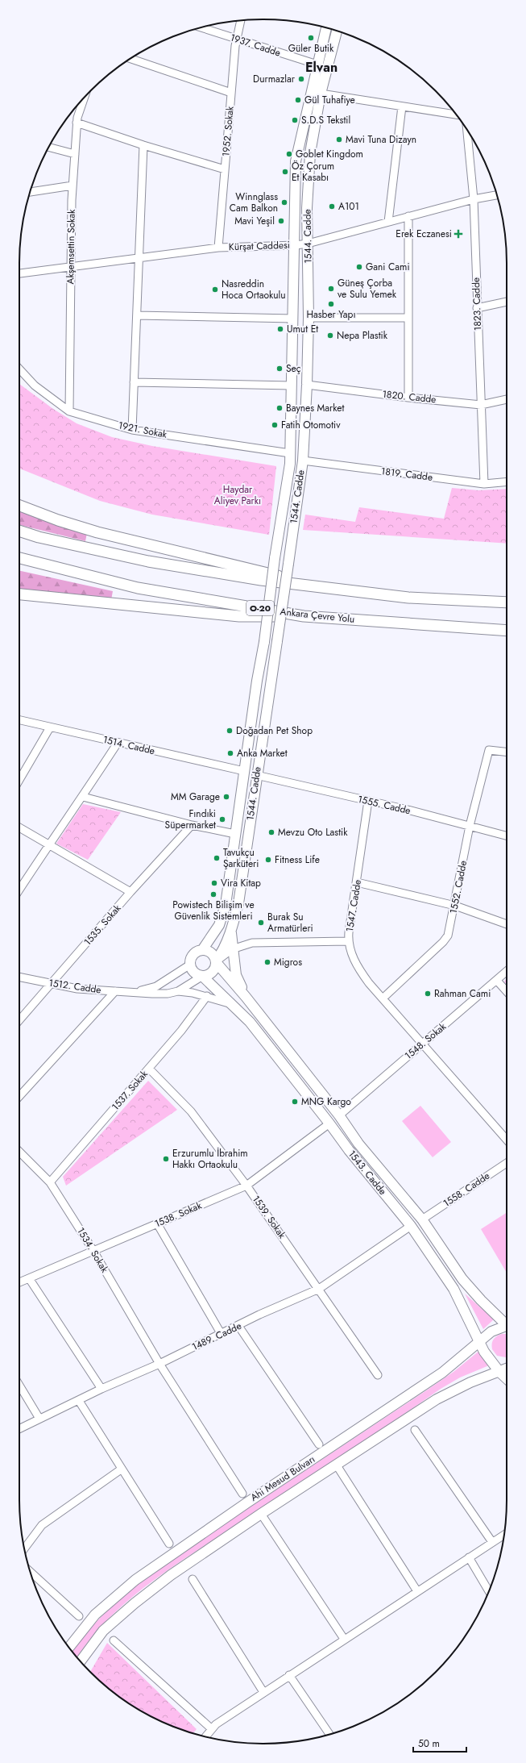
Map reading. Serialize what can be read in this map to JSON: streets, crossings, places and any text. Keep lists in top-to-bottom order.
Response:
{
  "streets": {
    "highway": ["O-20", "Ankara Çevre Yolu"],
    "main road": ["1544. Cadde", "1543. Cadde", "Ahi Mesud Bulvarı"],
    "street": [
      "1937. Cadde",
      "1952. Sokak",
      "Kürşat Caddesi",
      "Akşemsettin Sokak",
      "1823. Cadde",
      "1820. Cadde",
      "1921. Sokak",
      "1819. Cadde",
      "1514. Cadde",
      "1555. Cadde",
      "1552. Cadde",
      "1547. Cadde",
      "1535. Sokak",
      "1512. Cadde",
      "1548. Sokak",
      "1537. Sokak",
      "1558. Cadde",
      "1538. Sokak",
      "1539. Sokak",
      "1534. Sokak",
      "1489. Cadde"
    ]
  },
  "crossings": [
    ["1937. Cadde", "1952. Sokak"],
    ["1937. Cadde", "1544. Cadde"],
    ["1952. Sokak", "Kürşat Caddesi"],
    ["1544. Cadde", "Kürşat Caddesi"],
    ["1544. Cadde", "1820. Cadde"],
    ["1544. Cadde", "1921. Sokak"],
    ["1544. Cadde", "1819. Cadde"],
    ["1544. Cadde", "1514. Cadde"],
    ["1544. Cadde", "1555. Cadde"],
    ["1544. Cadde", "1512. Cadde"],
    ["1544. Cadde", "1543. Cadde"],
    ["Kürşat Caddesi", "Akşemsettin Sokak"],
    ["Kürşat Caddesi", "1823. Cadde"],
    ["Akşemsettin Sokak", "1921. Sokak"],
    ["1823. Cadde", "1820. Cadde"],
    ["1823. Cadde", "1819. Cadde"],
    ["1555. Cadde", "1552. Cadde"],
    ["1555. Cadde", "1547. Cadde"],
    ["1552. Cadde", "1547. Cadde"],
    ["1547. Cadde", "1548. Sokak"],
    ["1535. Sokak", "1512. Cadde"],
    ["1512. Cadde", "1543. Cadde"],
    ["1548. Sokak", "1543. Cadde"],
    ["1537. Sokak", "1539. Sokak"],
    ["1537. Sokak", "1534. Sokak"],
    ["1543. Cadde", "1558. Cadde"],
    ["1543. Cadde", "1538. Sokak"],
    ["1543. Cadde", "1489. Cadde"],
    ["1543. Cadde", "Ahi Mesud Bulvarı"],
    ["1538. Sokak", "1539. Sokak"],
    ["1538. Sokak", "1534. Sokak"],
    ["1539. Sokak", "1489. Cadde"],
    ["1534. Sokak", "1489. Cadde"]
  ],
  "districts": ["Elvan"],
  "parks": ["Haydar Aliyev Parkı"],
  "places": {
    "other": [
      "Güler Butik",
      "Durmazlar",
      "Gül Tuhafiye",
      "S.D.S Tekstil",
      "Mavi Tuna Dizayn",
      "Goblet Kingdom",
      "Öz Çorum Et Kasabı",
      "Winnglass Cam Balkon",
      "A101",
      "Mavi Yeşil",
      "Gani Cami",
      "Güneş Çorba ve Sulu Yemek",
      "Nasreddin Hoca Ortaokulu",
      "Hasber Yapı",
      "Umut Et",
      "Nepa Plastik",
      "Seç",
      "Baynes Market",
      "Fatih Otomotiv",
      "Doğadan Pet Shop",
      "Anka Market",
      "MM Garage",
      "Fındıki Süpermarket",
      "Mevzu Oto Lastik",
      "Tavukçu Şarküteri",
      "Fitness Life",
      "Vira Kitap",
      "Powistech Bilişim ve Güvenlik Sistemleri",
      "Burak Su Armatürleri",
      "Migros",
      "Rahman Cami",
      "MNG Kargo",
      "Erzurumlu İbrahim Hakkı Ortaokulu"
    ],
    "health": ["Erek Eczanesi"]
  },
  "scale_bar": "50 m"
}
